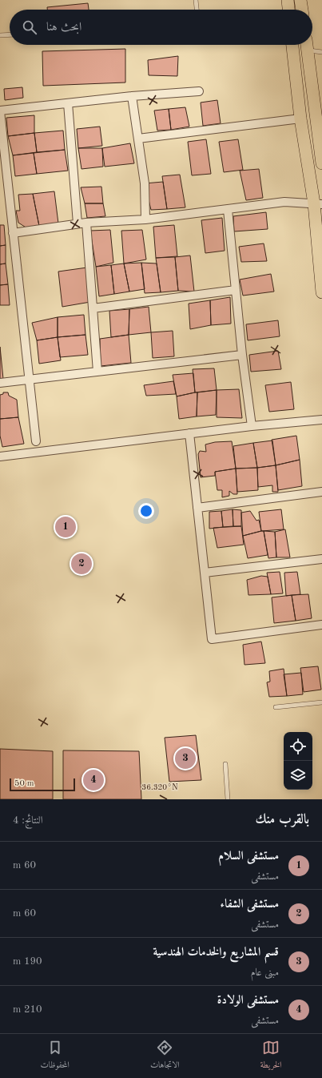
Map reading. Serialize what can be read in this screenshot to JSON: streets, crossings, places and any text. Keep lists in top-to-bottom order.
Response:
{
  "scale_bar": "50 m",
  "page": {
    "search": "ابحث هنا",
    "pins": [
      "1",
      "2",
      "3",
      "4"
    ],
    "scale": "50 m",
    "heading": ["بالقرب منك", "النتائج: 4"],
    "list": [
      {
        "mark": "1",
        "name": "مستشفى السلام",
        "note": "مستشفى",
        "value": "60 m"
      },
      {
        "mark": "2",
        "name": "مستشفى الشفاء",
        "note": "مستشفى",
        "value": "60 m"
      },
      {
        "mark": "3",
        "name": "قسم المشاريع والخدمات الهندسية",
        "note": "مبنى عام",
        "value": "190 m"
      },
      {
        "mark": "4",
        "name": "مستشفى الولادة",
        "note": "مستشفى",
        "value": "210 m"
      }
    ],
    "nav": ["الخريطة", "الاتجاهات", "المحفوظات"]
  },
  "coordinates": ["36.320°N"]
}
